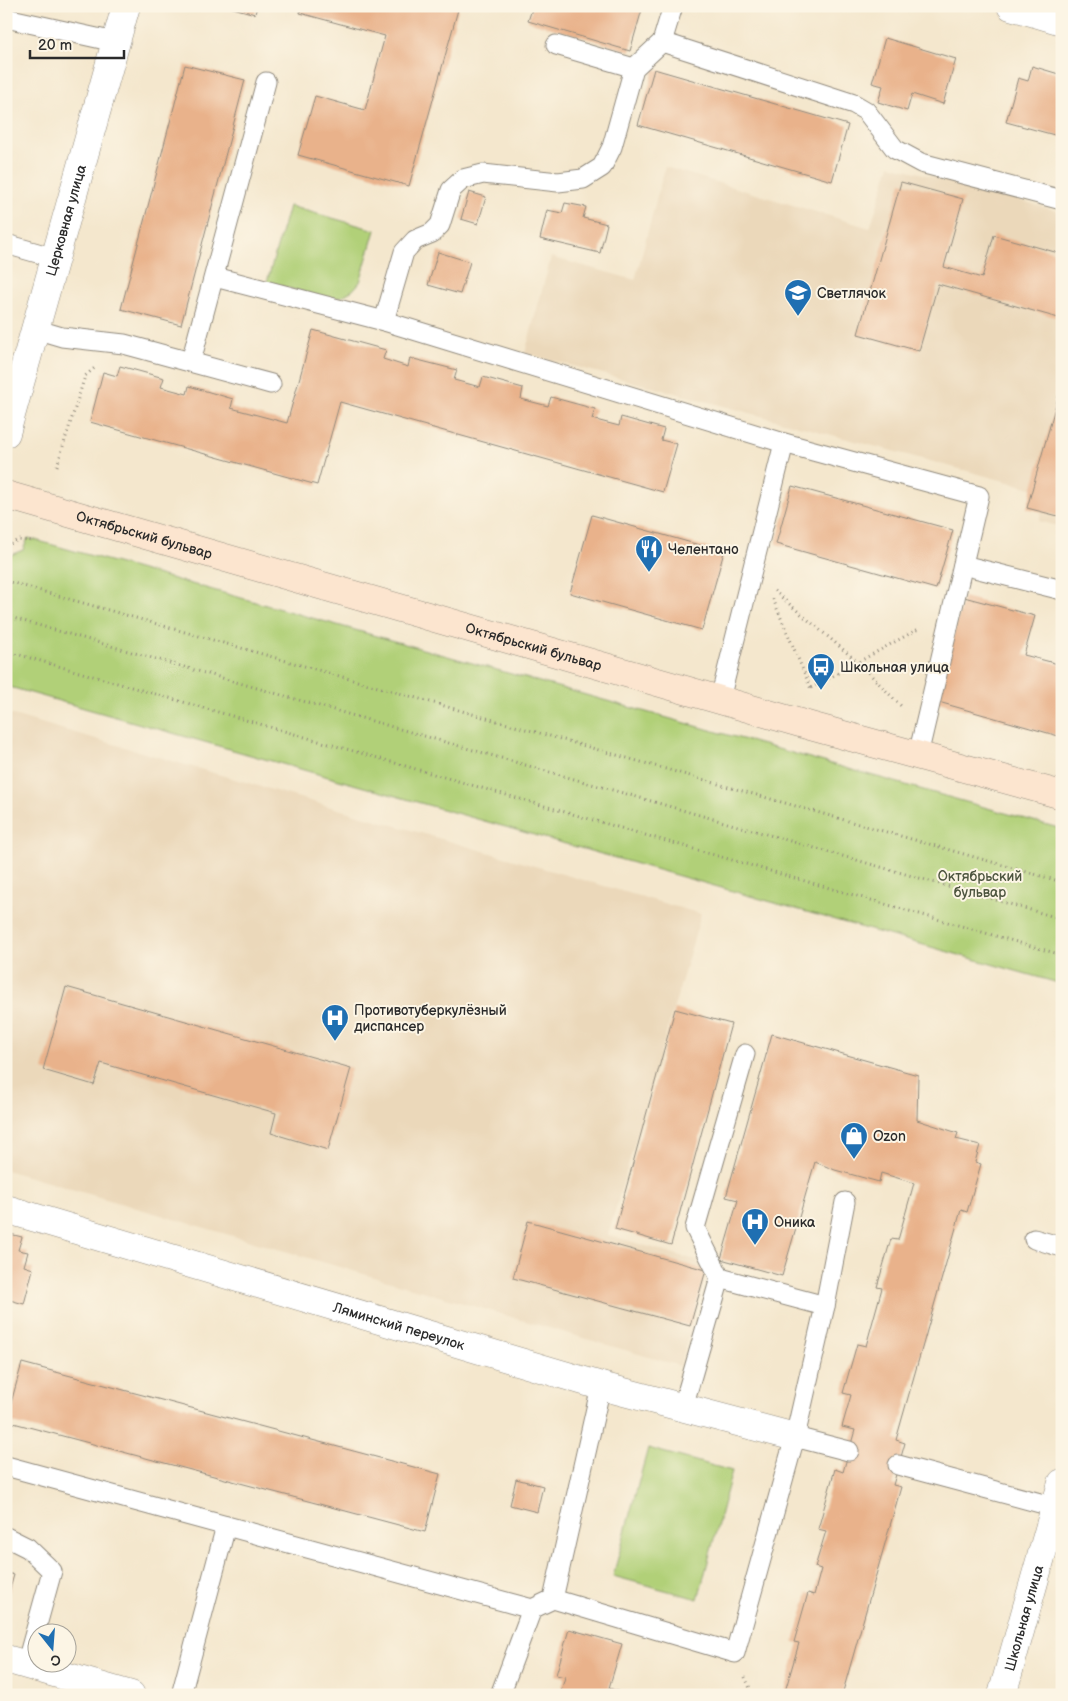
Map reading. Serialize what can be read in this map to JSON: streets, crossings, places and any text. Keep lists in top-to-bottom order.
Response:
{
  "streets": {
    "main road": ["Октябрьский бульвар"],
    "street": ["Церковная улица", "Ляминский переулок", "Школьная улица"]
  },
  "parks": ["Октябрьский бульвар"],
  "places": {
    "school or university": ["Светлячок"],
    "restaurant": ["Челентано"],
    "bus stop": ["Школьная улица"],
    "hospital": ["Противотуберкулёзный диспансер", "Оника"],
    "shop": ["Ozon"]
  },
  "scale_bar": "20 m",
  "north": "bottom"
}
